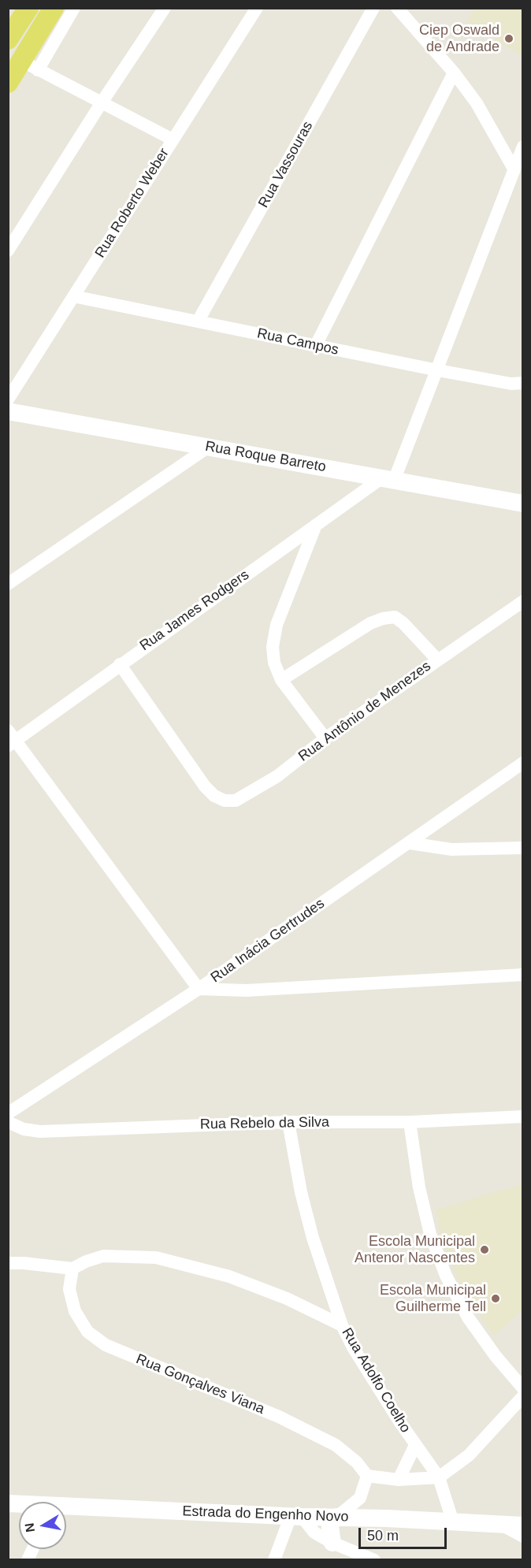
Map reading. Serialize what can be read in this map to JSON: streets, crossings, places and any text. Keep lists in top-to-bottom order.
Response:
{
  "streets": {
    "main road": ["Rua Roque Barreto", "Estrada do Engenho Novo"],
    "street": [
      "Rua Vassouras",
      "Rua Roberto Weber",
      "Rua Campos",
      "Rua James Rodgers",
      "Rua Antônio de Menezes",
      "Rua Inácia Gertrudes",
      "Rua Rebelo da Silva",
      "Rua Adolfo Coelho",
      "Rua Gonçalves Viana"
    ]
  },
  "crossings": [
    ["Rua Vassouras", "Rua Campos"],
    ["Rua Roberto Weber", "Rua Campos"],
    ["Rua Roque Barreto", "Rua James Rodgers"],
    ["Rua James Rodgers", "Rua Antônio de Menezes"],
    ["Rua Rebelo da Silva", "Rua Adolfo Coelho"],
    ["Rua Adolfo Coelho", "Estrada do Engenho Novo"]
  ],
  "places": ["Ciep Oswald de Andrade", "Escola Municipal Antenor Nascentes", "Escola Municipal Guilherme Tell"],
  "scale_bar": "50 m",
  "north": "left"
}
